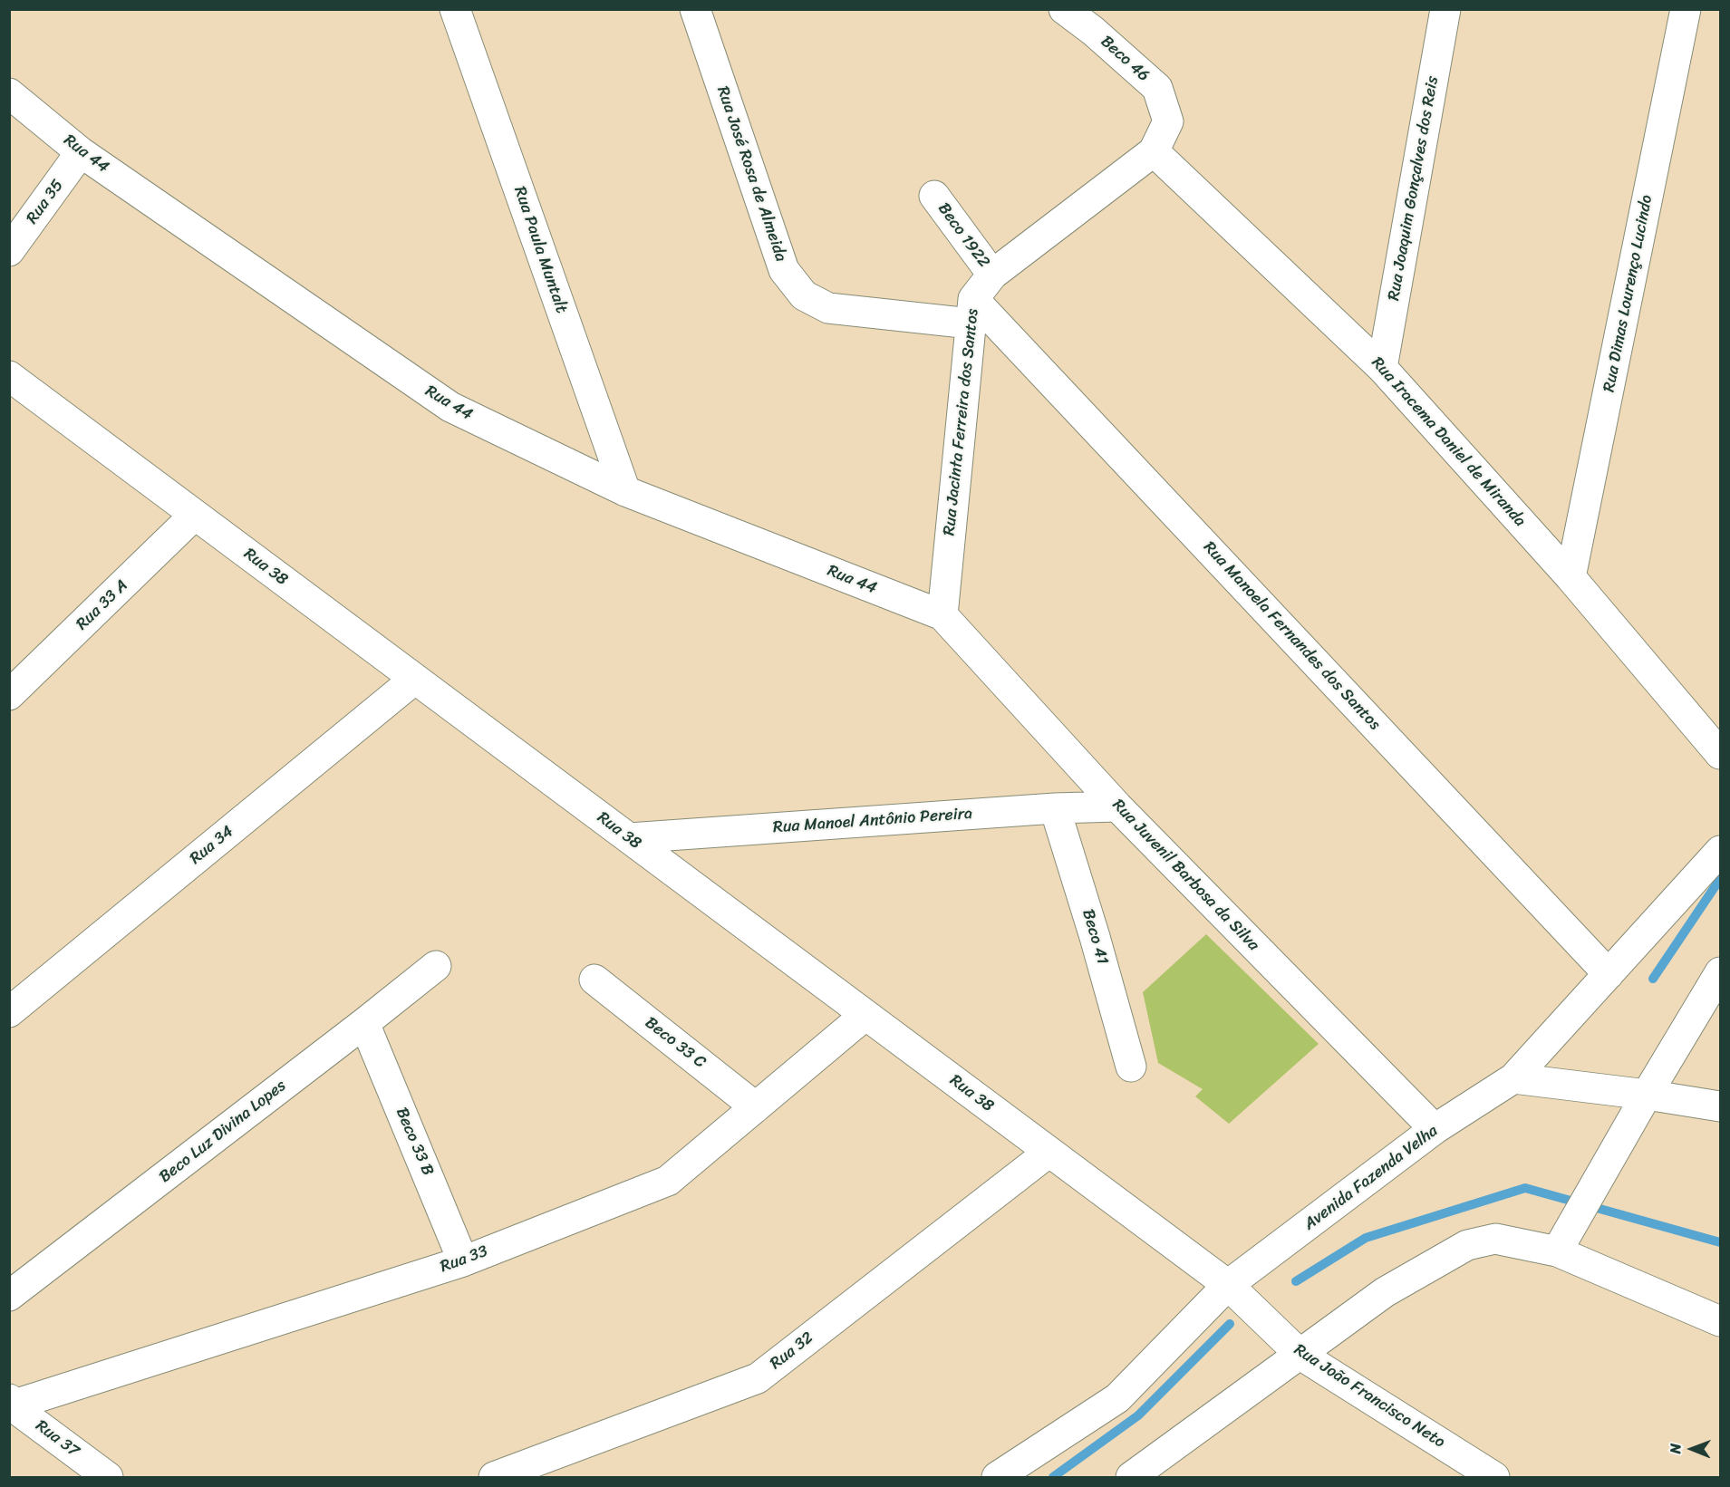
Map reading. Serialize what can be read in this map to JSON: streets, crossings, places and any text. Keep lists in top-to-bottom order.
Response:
{
  "streets": {
    "street": [
      "Beco 46",
      "Rua 44",
      "Rua José Rosa de Almeida",
      "Rua Joaquim Gonçalves dos Reis",
      "Rua 35",
      "Beco 1922",
      "Rua Paula Muntalt",
      "Rua Dimas Lourenço Lucindo",
      "Rua Jacinta Ferreira dos Santos",
      "Rua Iracema Daniel de Miranda",
      "Rua 38",
      "Rua 33 A",
      "Rua Manoela Fernandes dos Santos",
      "Rua Manoel Antônio Pereira",
      "Rua 34",
      "Rua Juvenil Barbosa da Silva",
      "Beco 41",
      "Beco 33 C",
      "Beco Luz Divina Lopes",
      "Beco 33 B",
      "Avenida Fazenda Velha",
      "Rua 33",
      "Rua 32",
      "Rua João Francisco Neto",
      "Rua 37"
    ]
  },
  "crossings": [
    ["Beco 46", "Rua Jacinta Ferreira dos Santos"],
    ["Beco 46", "Rua Iracema Daniel de Miranda"],
    ["Rua 44", "Rua 35"],
    ["Rua 44", "Rua Paula Muntalt"],
    ["Rua 44", "Rua Jacinta Ferreira dos Santos"],
    ["Rua 44", "Rua Juvenil Barbosa da Silva"],
    ["Rua José Rosa de Almeida", "Rua Jacinta Ferreira dos Santos"],
    ["Rua José Rosa de Almeida", "Rua Manoela Fernandes dos Santos"],
    ["Rua Joaquim Gonçalves dos Reis", "Rua Iracema Daniel de Miranda"],
    ["Beco 1922", "Rua Jacinta Ferreira dos Santos"],
    ["Rua Dimas Lourenço Lucindo", "Rua Iracema Daniel de Miranda"],
    ["Rua Jacinta Ferreira dos Santos", "Rua Iracema Daniel de Miranda"],
    ["Rua Jacinta Ferreira dos Santos", "Rua Manoela Fernandes dos Santos"],
    ["Rua Jacinta Ferreira dos Santos", "Rua Juvenil Barbosa da Silva"],
    ["Rua 38", "Rua 33 A"],
    ["Rua 38", "Rua Manoel Antônio Pereira"],
    ["Rua 38", "Rua 34"],
    ["Rua 38", "Avenida Fazenda Velha"],
    ["Rua 38", "Rua 33"],
    ["Rua 38", "Rua 32"],
    ["Rua 38", "Rua João Francisco Neto"],
    ["Rua Manoela Fernandes dos Santos", "Avenida Fazenda Velha"],
    ["Rua Manoel Antônio Pereira", "Rua Juvenil Barbosa da Silva"],
    ["Rua Manoel Antônio Pereira", "Beco 41"],
    ["Rua Juvenil Barbosa da Silva", "Avenida Fazenda Velha"],
    ["Beco 33 C", "Rua 33"],
    ["Beco Luz Divina Lopes", "Beco 33 B"],
    ["Beco 33 B", "Rua 33"],
    ["Avenida Fazenda Velha", "Rua João Francisco Neto"],
    ["Rua 33", "Rua 37"]
  ],
  "north": "left"
}
